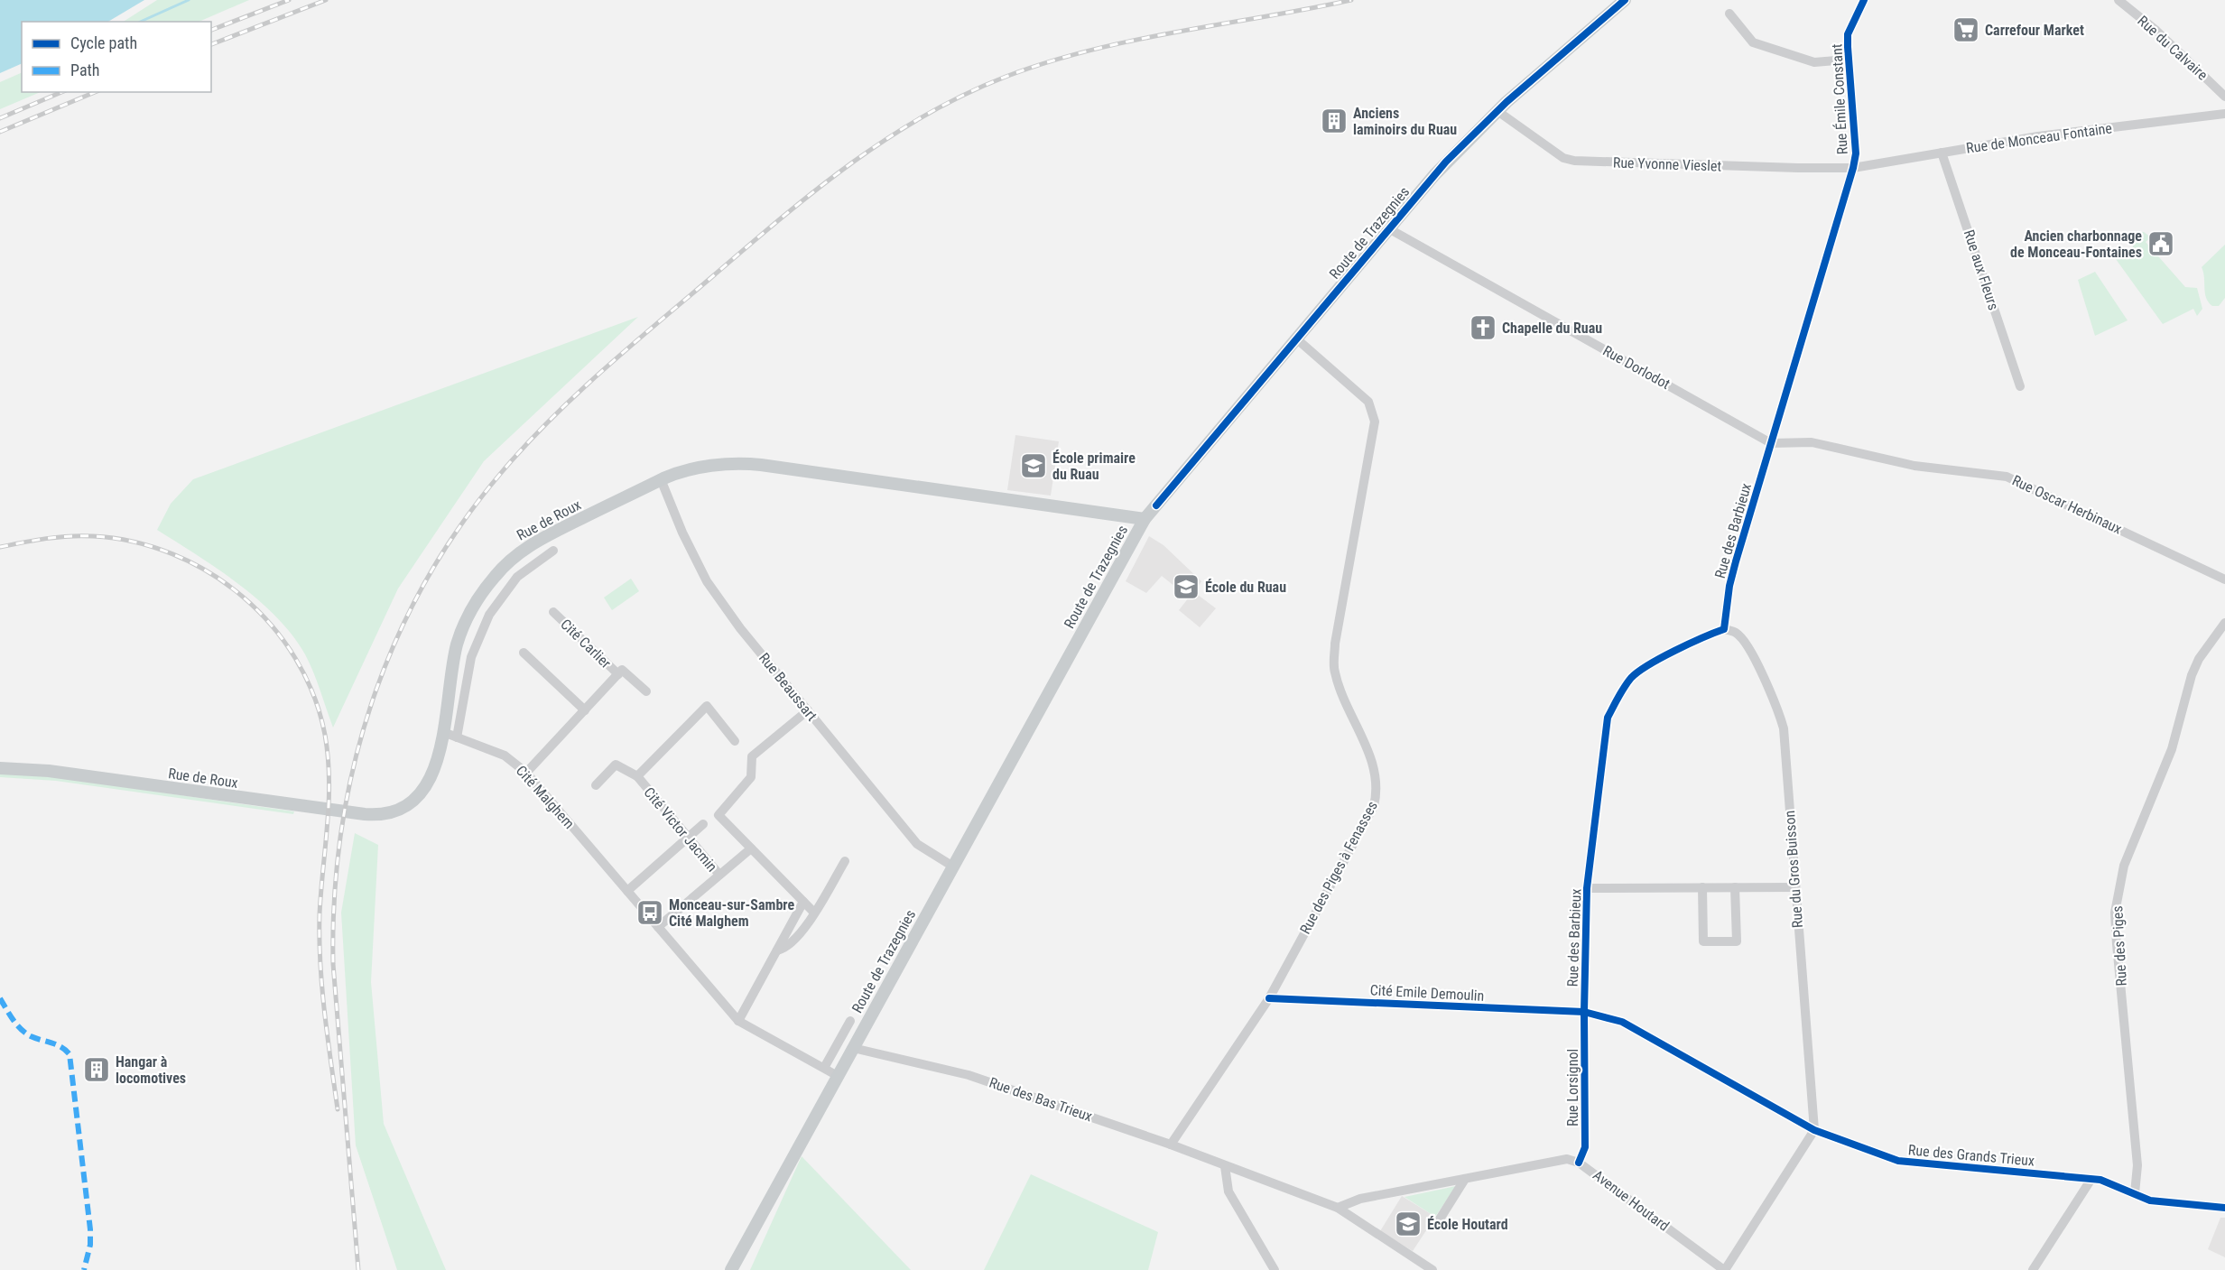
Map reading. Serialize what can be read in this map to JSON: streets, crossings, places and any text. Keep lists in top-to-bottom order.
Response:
{
  "streets": {
    "main road": ["Route de Trazegnies", "Rue de Roux"],
    "street": [
      "Rue du Calvaire",
      "Rue Émile Constant",
      "Rue de Monceau Fontaine",
      "Rue Yvonne Vieslet",
      "Rue aux Fleurs",
      "Rue Dorlodot",
      "Rue Oscar Herbinaux",
      "Rue des Barbieux",
      "Cité Carlier",
      "Rue Beaussart",
      "Cité Malghem",
      "Cité Victor Jacmin",
      "Rue des Piges à Fenasses",
      "Rue du Gros Buisson",
      "Rue des Piges",
      "Cité Emile Demoulin",
      "Rue Lorsignol",
      "Rue des Bas Trieux",
      "Rue des Grands Trieux",
      "Avenue Houtard"
    ]
  },
  "crossings": [
    ["Rue Émile Constant", "Rue de Monceau Fontaine"],
    ["Rue Émile Constant", "Rue Yvonne Vieslet"],
    ["Rue Émile Constant", "Rue des Barbieux"],
    ["Rue de Monceau Fontaine", "Rue Yvonne Vieslet"],
    ["Rue de Monceau Fontaine", "Rue aux Fleurs"],
    ["Rue de Monceau Fontaine", "Rue des Barbieux"],
    ["Rue Yvonne Vieslet", "Route de Trazegnies"],
    ["Rue Yvonne Vieslet", "Rue des Barbieux"],
    ["Route de Trazegnies", "Rue Dorlodot"],
    ["Route de Trazegnies", "Rue de Roux"],
    ["Route de Trazegnies", "Rue Beaussart"],
    ["Route de Trazegnies", "Cité Malghem"],
    ["Route de Trazegnies", "Rue des Piges à Fenasses"],
    ["Route de Trazegnies", "Rue des Bas Trieux"],
    ["Rue Dorlodot", "Rue Oscar Herbinaux"],
    ["Rue Dorlodot", "Rue des Barbieux"],
    ["Rue Oscar Herbinaux", "Rue des Barbieux"],
    ["Rue de Roux", "Rue Beaussart"],
    ["Rue de Roux", "Cité Malghem"],
    ["Rue des Barbieux", "Rue du Gros Buisson"],
    ["Rue des Barbieux", "Cité Emile Demoulin"],
    ["Rue des Barbieux", "Rue Lorsignol"],
    ["Rue des Barbieux", "Rue des Grands Trieux"],
    ["Cité Carlier", "Cité Malghem"],
    ["Rue des Piges à Fenasses", "Cité Emile Demoulin"],
    ["Rue des Piges à Fenasses", "Rue des Bas Trieux"],
    ["Rue du Gros Buisson", "Rue des Grands Trieux"],
    ["Rue des Piges", "Rue des Grands Trieux"],
    ["Cité Emile Demoulin", "Rue Lorsignol"],
    ["Cité Emile Demoulin", "Rue des Grands Trieux"],
    ["Rue Lorsignol", "Rue des Grands Trieux"],
    ["Rue Lorsignol", "Avenue Houtard"],
    ["Rue des Bas Trieux", "Avenue Houtard"]
  ],
  "places": {
    "supermarket": ["Carrefour Market"],
    "building": ["Anciens laminoirs du Ruau", "Hangar à locomotives"],
    "public building": ["Ancien charbonnage de Monceau-Fontaines"],
    "church": ["Chapelle du Ruau"],
    "school or university": ["École primaire du Ruau", "École du Ruau", "École Houtard"],
    "bus stop": ["Monceau-sur-Sambre Cité Malghem"]
  },
  "legend": ["Cycle path", "Path"]
}
